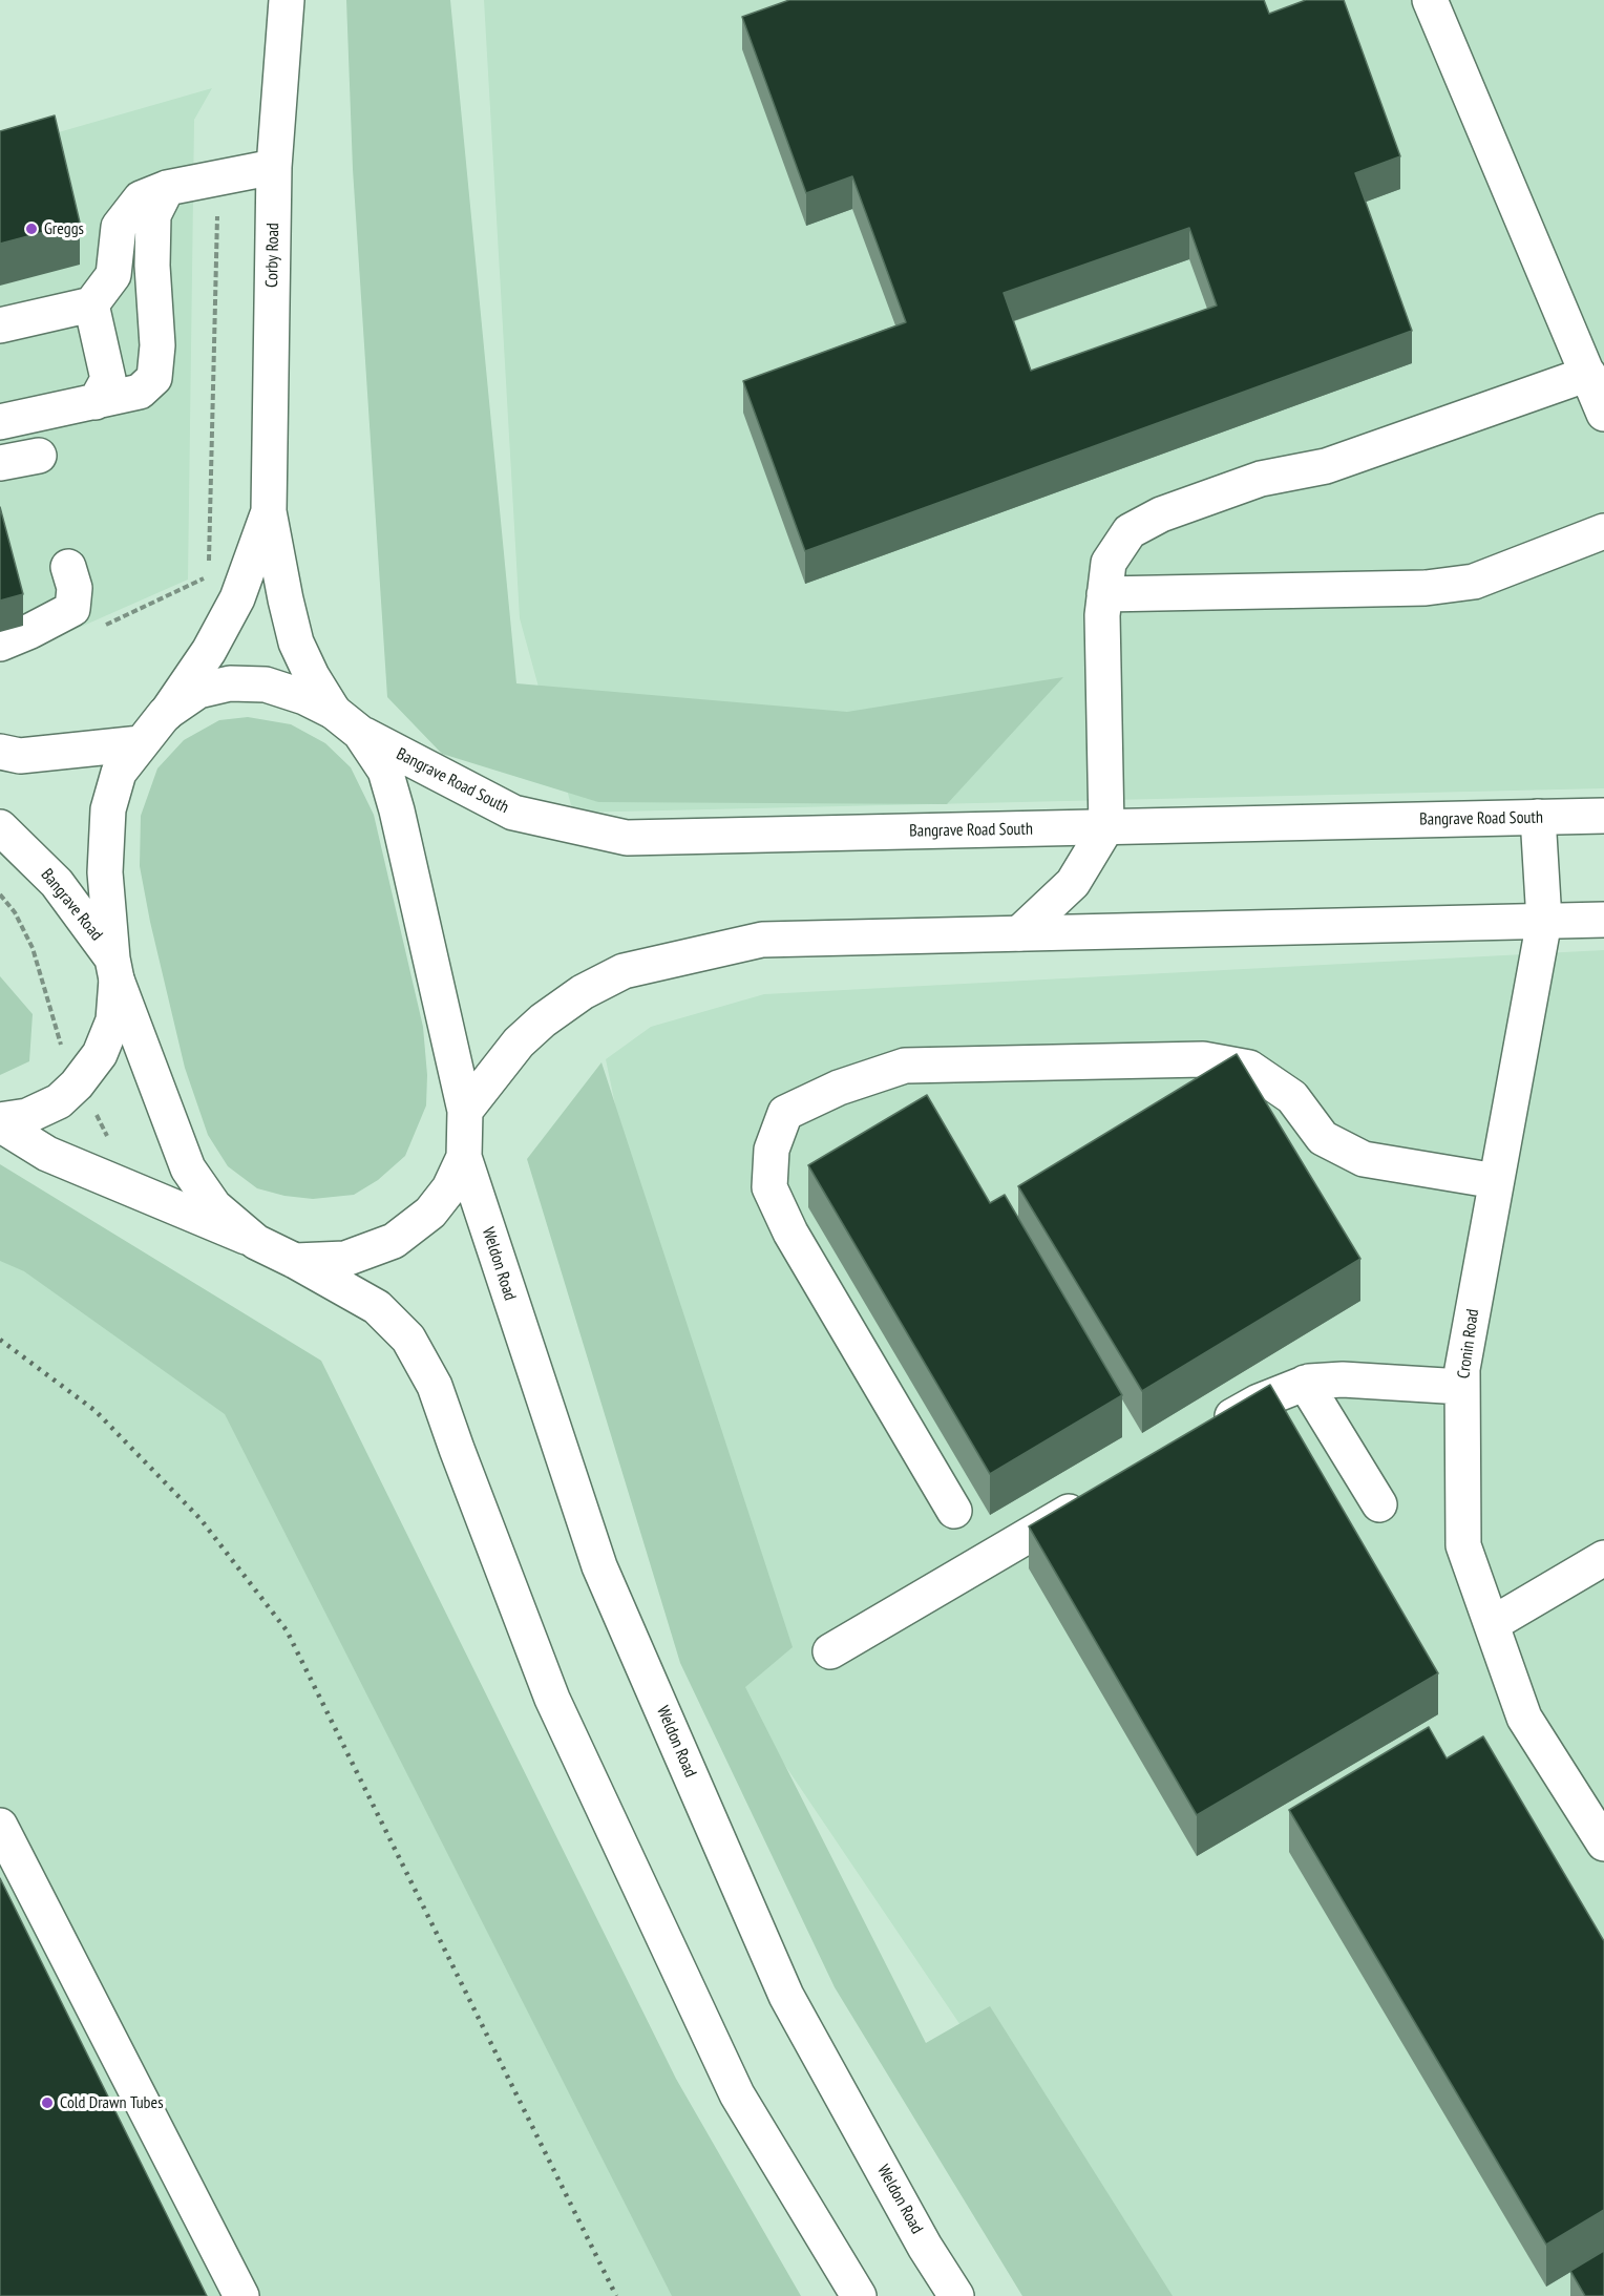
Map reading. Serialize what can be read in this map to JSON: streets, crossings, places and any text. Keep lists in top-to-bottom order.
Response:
{
  "streets": {
    "main road": [
      "Corby Road",
      "Bangrave Road South",
      "Bangrave Road",
      "Weldon Road",
      "Cronin Road"
    ]
  },
  "crossings": [
    ["Corby Road", "Bangrave Road South"],
    ["Corby Road", "Weldon Road"],
    ["Bangrave Road South", "Cronin Road"]
  ],
  "places": ["Greggs", "Cold Drawn Tubes"]
}
